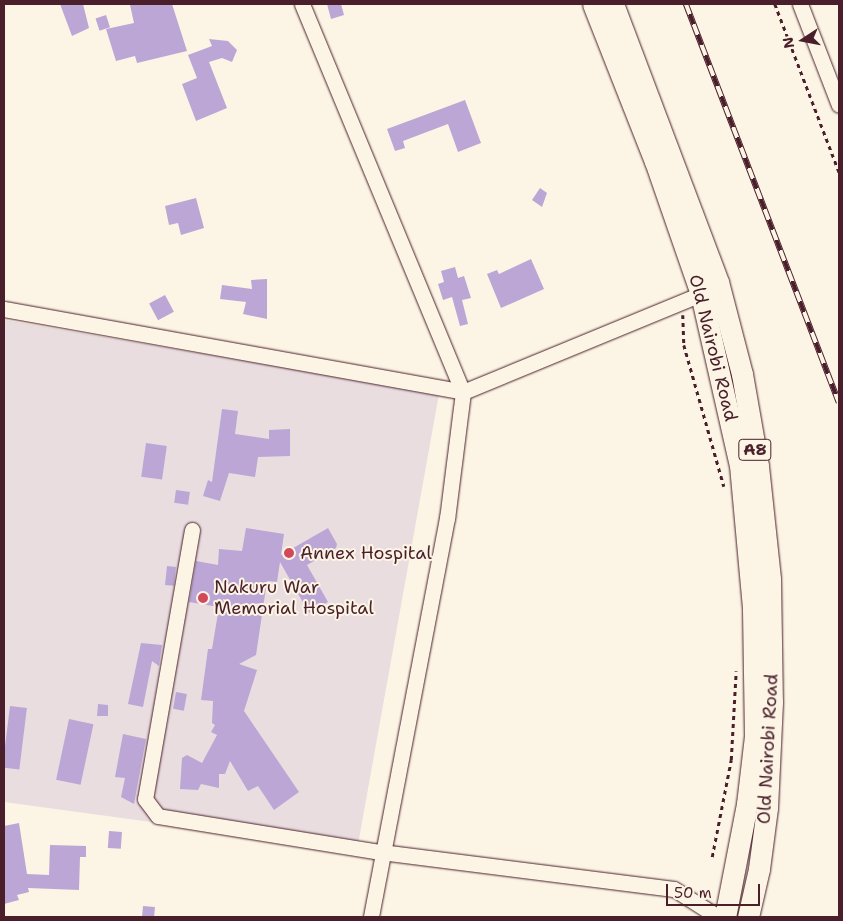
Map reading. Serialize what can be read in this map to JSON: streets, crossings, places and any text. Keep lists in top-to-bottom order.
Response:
{
  "streets": {
    "highway": ["Old Nairobi Road", "A8"]
  },
  "places": ["Annex Hospital", "Nakuru War Memorial Hospital"],
  "scale_bar": "50 m",
  "north": "left"
}
